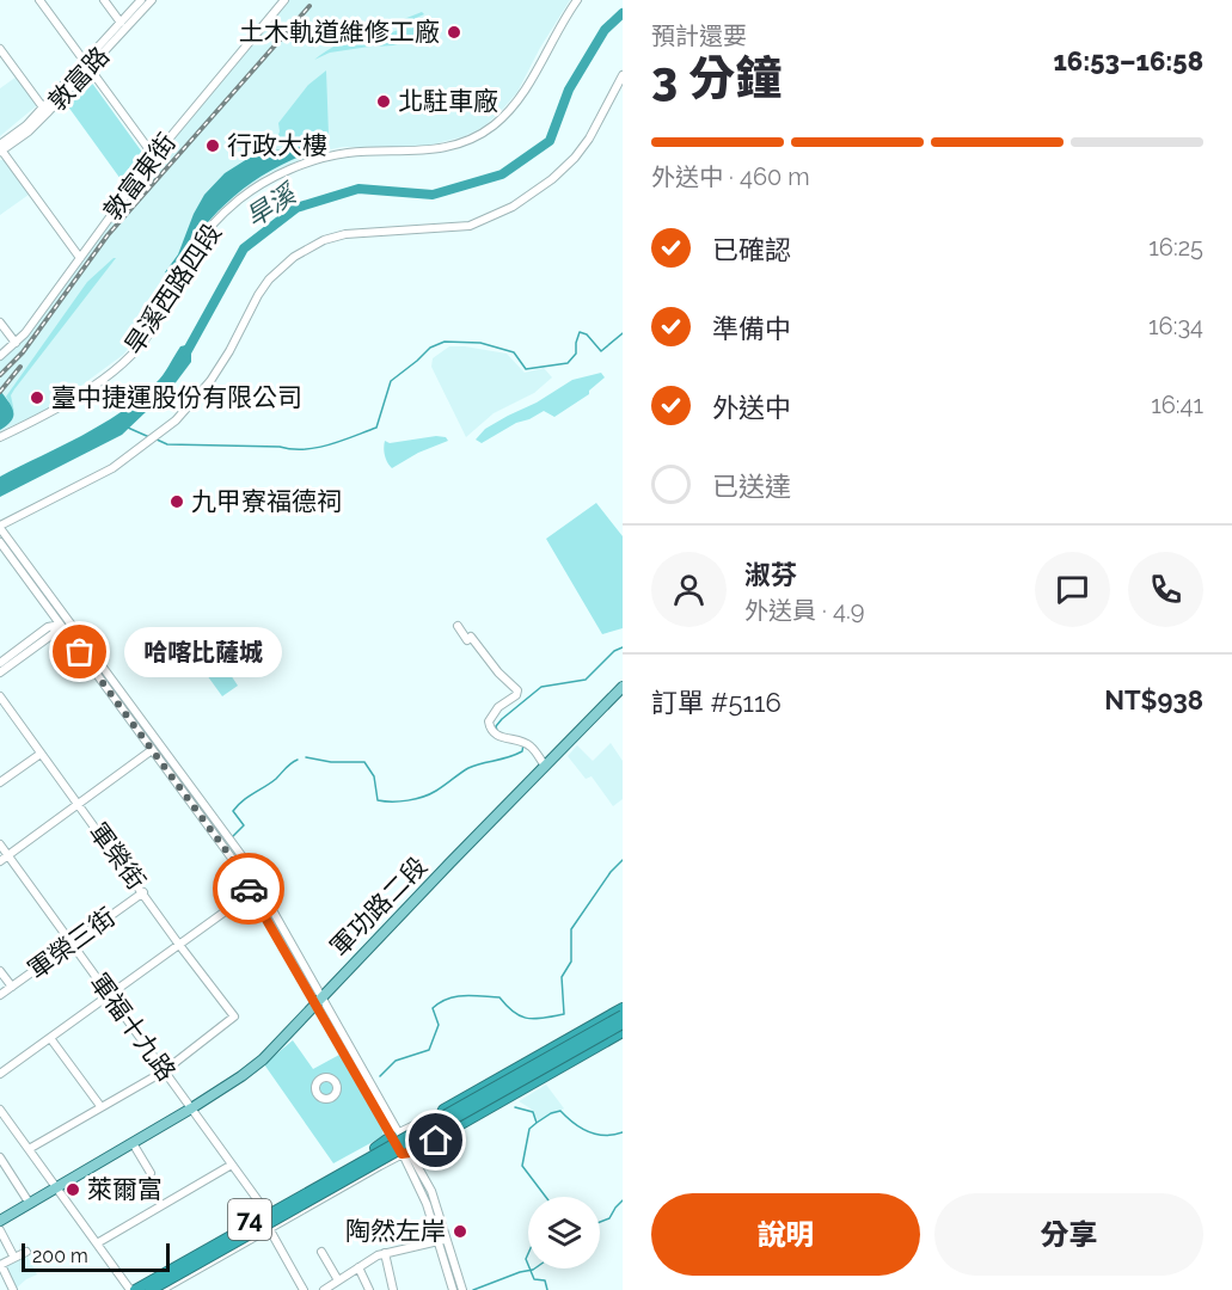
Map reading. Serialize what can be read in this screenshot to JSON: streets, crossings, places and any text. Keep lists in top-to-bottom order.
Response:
{
  "streets": {
    "highway": ["74"],
    "main road": ["軍功路二段"],
    "street": [
      "敦富路",
      "敦富東街",
      "旱溪西路四段",
      "軍榮街",
      "軍榮三街",
      "軍福十九路"
    ]
  },
  "crossings": [
    ["軍榮街", "軍榮三街"],
    ["軍榮街", "軍福十九路"],
    ["軍功路二段", "軍福十九路"],
    ["軍榮三街", "軍福十九路"]
  ],
  "water": ["旱溪"],
  "places": [
    "土木軌道維修工廠",
    "北駐車廠",
    "行政大樓",
    "臺中捷運股份有限公司",
    "九甲寮福德祠",
    "哈喀比薩城",
    "萊爾富",
    "陶然左岸"
  ],
  "scale_bar": "200 m",
  "page": {
    "heading": ["3 分鐘", "預計還要", "16:53–16:58"],
    "panel": [
      "淑芬",
      "外送員 · 4.9",
      "訂單 #5116",
      "NT$938"
    ],
    "bar": "外送中 · 460 m",
    "list": [
      ["已確認", "16:25"],
      ["準備中", "16:34"],
      ["外送中", "16:41"],
      "已送達"
    ],
    "bubble": "哈喀比薩城",
    "buttons": ["說明", "分享"],
    "scale": "200 m"
  }
}
